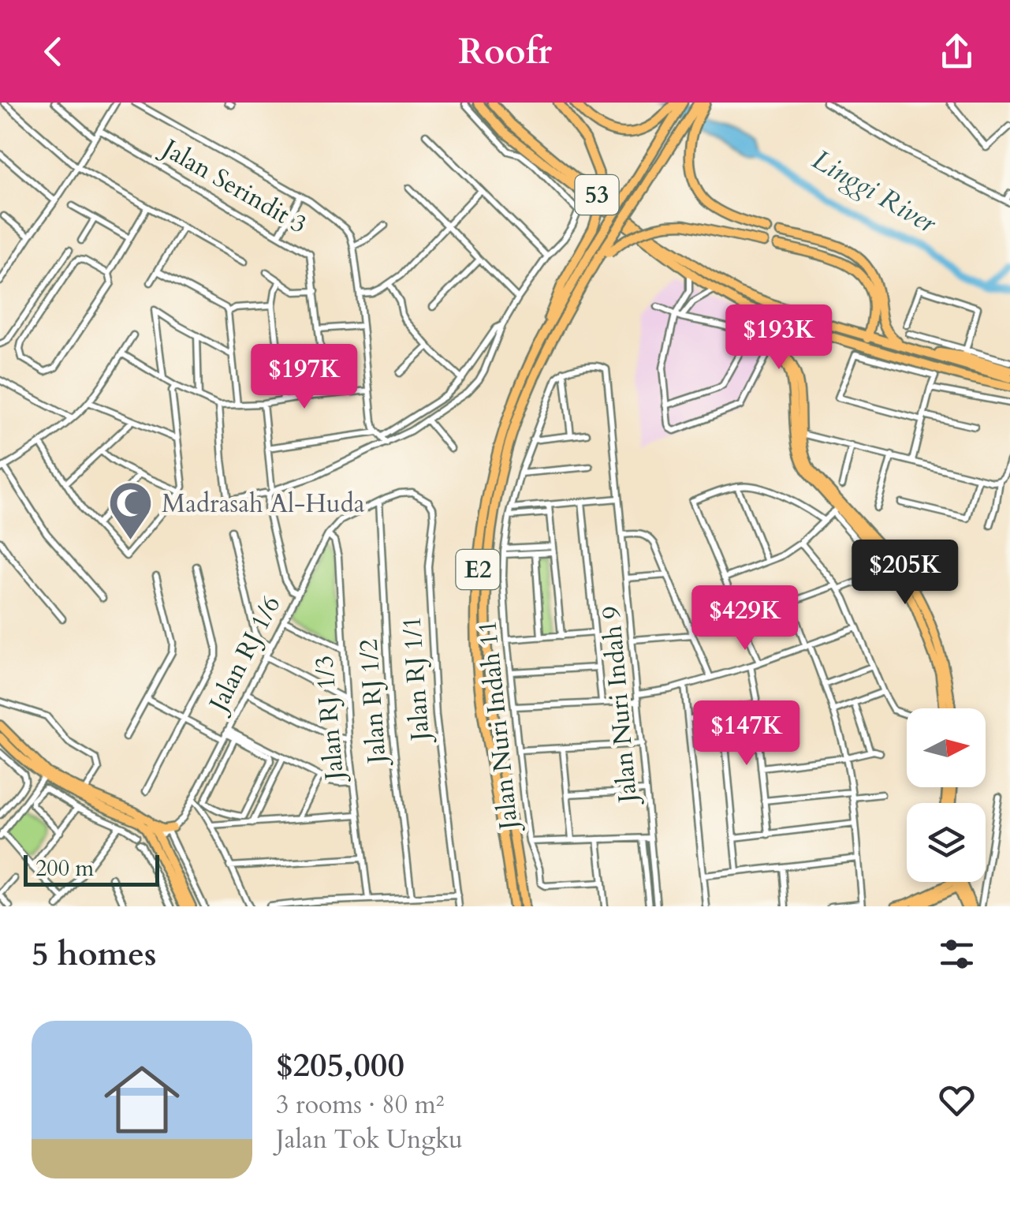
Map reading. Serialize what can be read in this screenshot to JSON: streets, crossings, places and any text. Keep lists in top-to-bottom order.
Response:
{
  "streets": {
    "highway": ["53", "E2"],
    "street": [
      "Jalan Serindit 3",
      "Jalan RJ 1/6",
      "Jalan RJ 1/1",
      "Jalan RJ 1/2",
      "Jalan Nuri Indah 9",
      "Jalan RJ 1/3",
      "Jalan Nuri Indah 11"
    ]
  },
  "crossings": [
    ["Jalan RJ 1/6", "Jalan RJ 1/1"],
    ["Jalan RJ 1/6", "Jalan RJ 1/2"],
    ["Jalan RJ 1/6", "Jalan RJ 1/3"],
    ["Jalan RJ 1/1", "Jalan RJ 1/2"],
    ["Jalan Nuri Indah 9", "Jalan Nuri Indah 11"]
  ],
  "water": ["Linggi River"],
  "places": {
    "mosque": ["Madrasah Al-Huda"]
  },
  "scale_bar": "200 m",
  "north": "right",
  "page": {
    "header": "Roofr",
    "price": [
      "$193K",
      "$197K",
      "$205K",
      "$429K",
      "$147K"
    ],
    "scale": "200 m",
    "heading": "5 homes",
    "list": [
      {
        "name": "$205,000",
        "note": "3 rooms · 80 m² · Jalan Tok Ungku"
      }
    ]
  }
}
